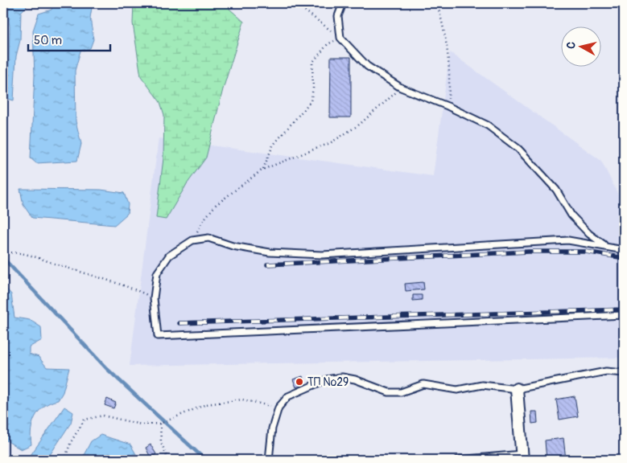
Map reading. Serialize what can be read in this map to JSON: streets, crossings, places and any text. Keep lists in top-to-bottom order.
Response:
{
  "places": ["ТП №29"],
  "scale_bar": "50 m",
  "north": "left"
}
